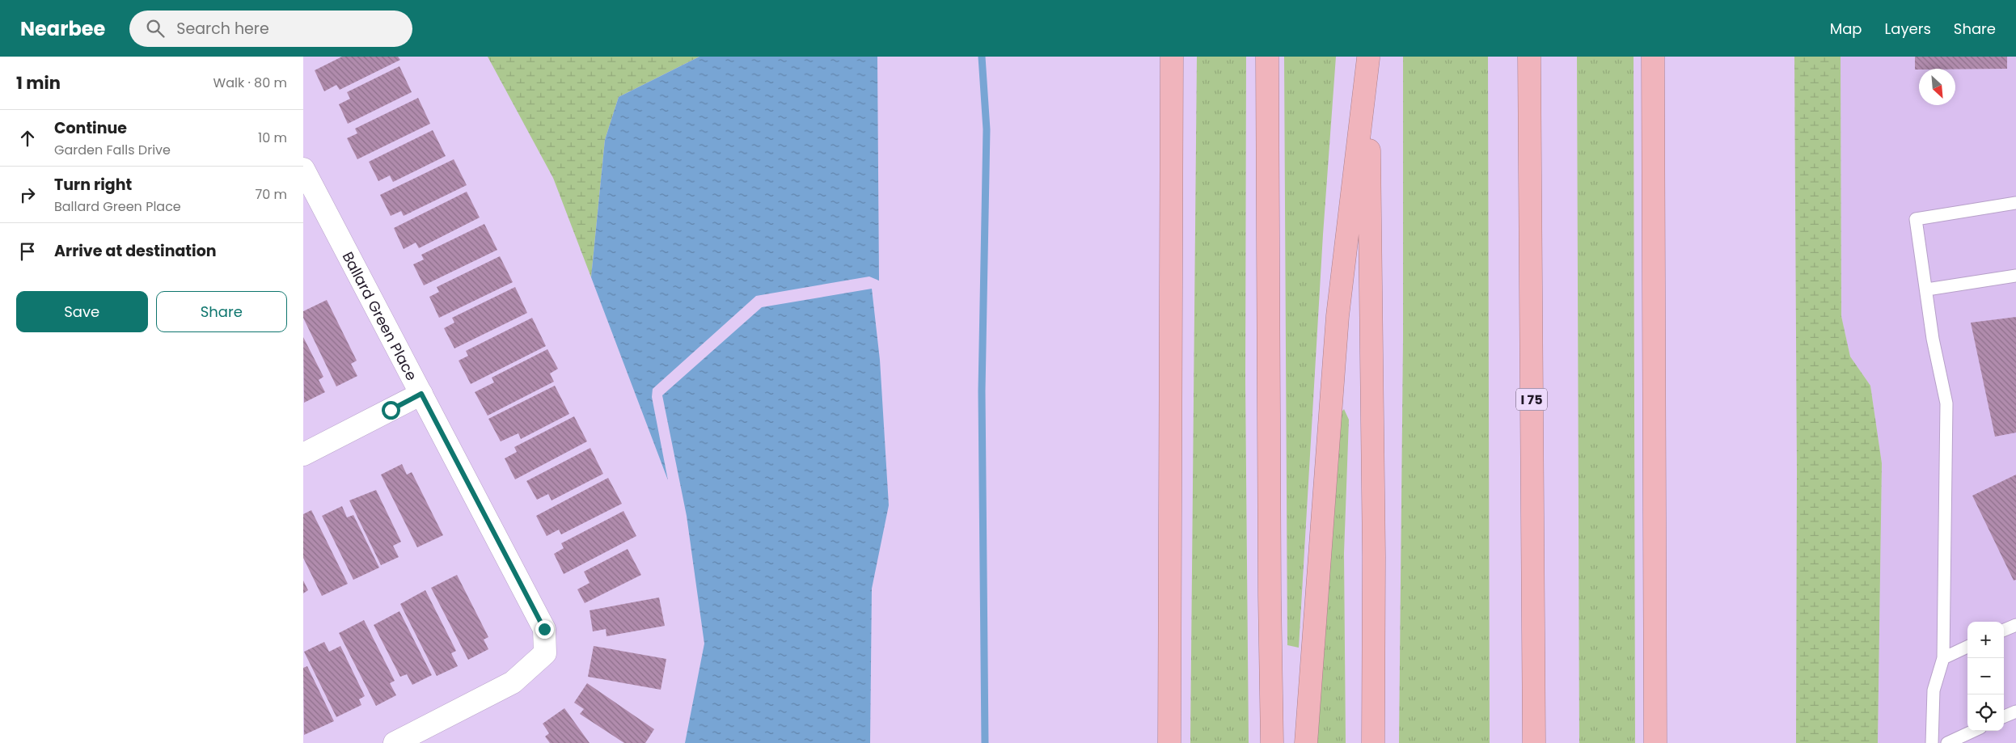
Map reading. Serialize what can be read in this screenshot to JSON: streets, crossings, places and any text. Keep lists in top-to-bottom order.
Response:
{
  "streets": {
    "highway": ["I 75"],
    "street": ["Ballard Green Place"]
  },
  "north": "bottom right",
  "page": {
    "header": "Nearbee",
    "search": "Search here",
    "nav": ["Map", "Layers", "Share"],
    "heading": ["1 min", "Walk · 80 m"],
    "list": [
      ["Continue", "Garden Falls Drive", "10 m"],
      ["Turn right", "Ballard Green Place", "70 m"],
      "Arrive at destination"
    ],
    "buttons": ["Save", "Share"],
    "map_buttons": ["+", "−"]
  }
}
